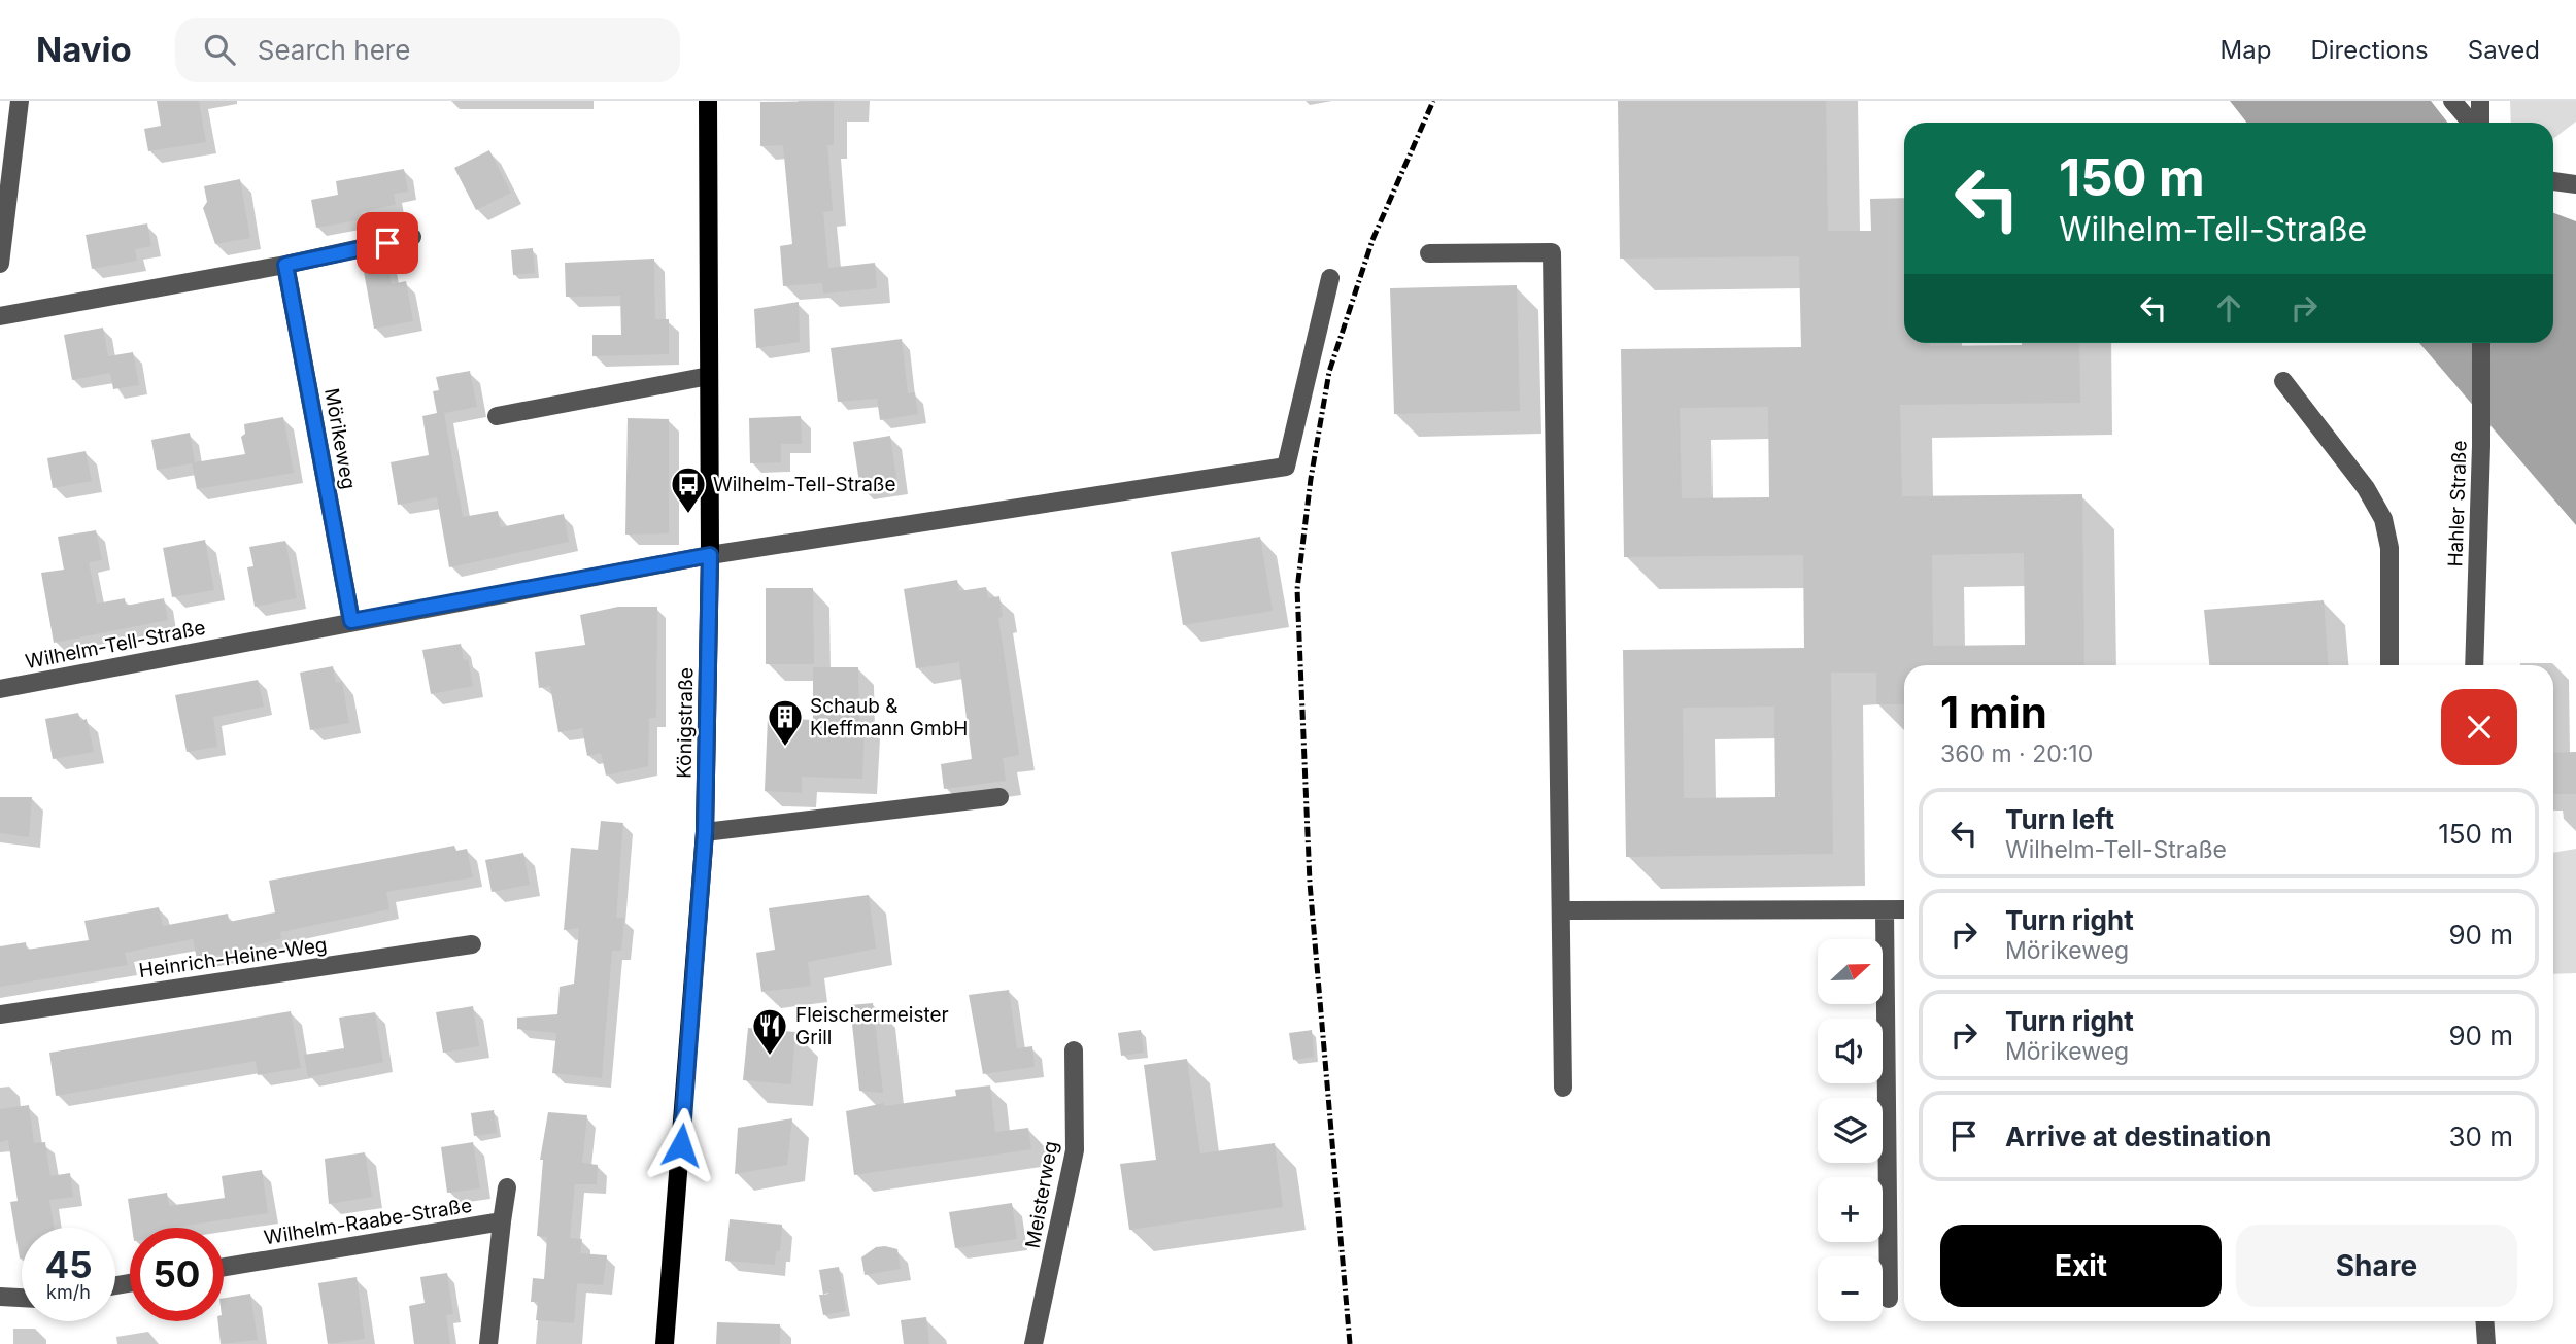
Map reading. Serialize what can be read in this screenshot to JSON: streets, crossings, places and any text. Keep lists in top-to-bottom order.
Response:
{
  "streets": {
    "main road": ["Königstraße"],
    "street": [
      "Mörikeweg",
      "Hahler Straße",
      "Wilhelm-Tell-Straße",
      "Heinrich-Heine-Weg",
      "Meisterweg",
      "Wilhelm-Raabe-Straße"
    ]
  },
  "crossings": [
    ["Mörikeweg", "Wilhelm-Tell-Straße"],
    ["Wilhelm-Tell-Straße", "Königstraße"]
  ],
  "places": {
    "bus stop": ["Wilhelm-Tell-Straße"],
    "building": ["Schaub & Kleffmann GmbH"],
    "restaurant": ["Fleischermeister Grill"]
  },
  "north": "right",
  "page": {
    "header": "Navio",
    "search": "Search here",
    "nav": ["Map", "Directions", "Saved"],
    "turn": ["150 m", "Wilhelm-Tell-Straße"],
    "heading": ["1 min", "360 m · 20:10"],
    "list": [
      {
        "name": "Turn left",
        "note": "Wilhelm-Tell-Straße",
        "value": "150 m"
      },
      {
        "name": "Turn right",
        "note": "Mörikeweg",
        "value": "90 m"
      },
      {
        "name": "Turn right",
        "note": "Mörikeweg",
        "value": "90 m"
      },
      {
        "name": "Arrive at destination",
        "value": "30 m"
      }
    ],
    "map_buttons": ["+", "−"],
    "buttons": ["Exit", "Share"],
    "speed": "45 km/h",
    "limit": "50"
  }
}
